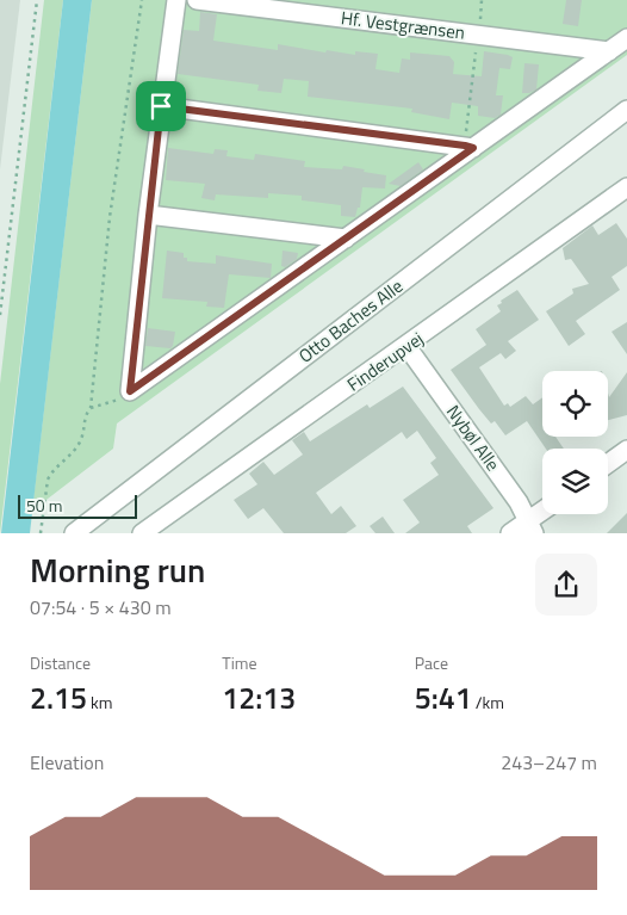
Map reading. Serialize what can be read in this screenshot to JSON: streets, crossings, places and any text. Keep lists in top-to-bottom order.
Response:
{
  "streets": {
    "street": [
      "Hf. Vestgrænsen",
      "Otto Baches Alle",
      "Finderupvej",
      "Nybøl Alle"
    ]
  },
  "crossings": [
    ["Finderupvej", "Nybøl Alle"]
  ],
  "scale_bar": "50 m",
  "page": {
    "scale": "50 m",
    "heading": ["Morning run", "07:54 · 5 × 430 m"],
    "stats": [
      ["Distance", "2.15 km"],
      ["Time", "12:13"],
      ["Pace", "5:41 /km"]
    ],
    "chart": ["Elevation", "243–247 m"]
  }
}
